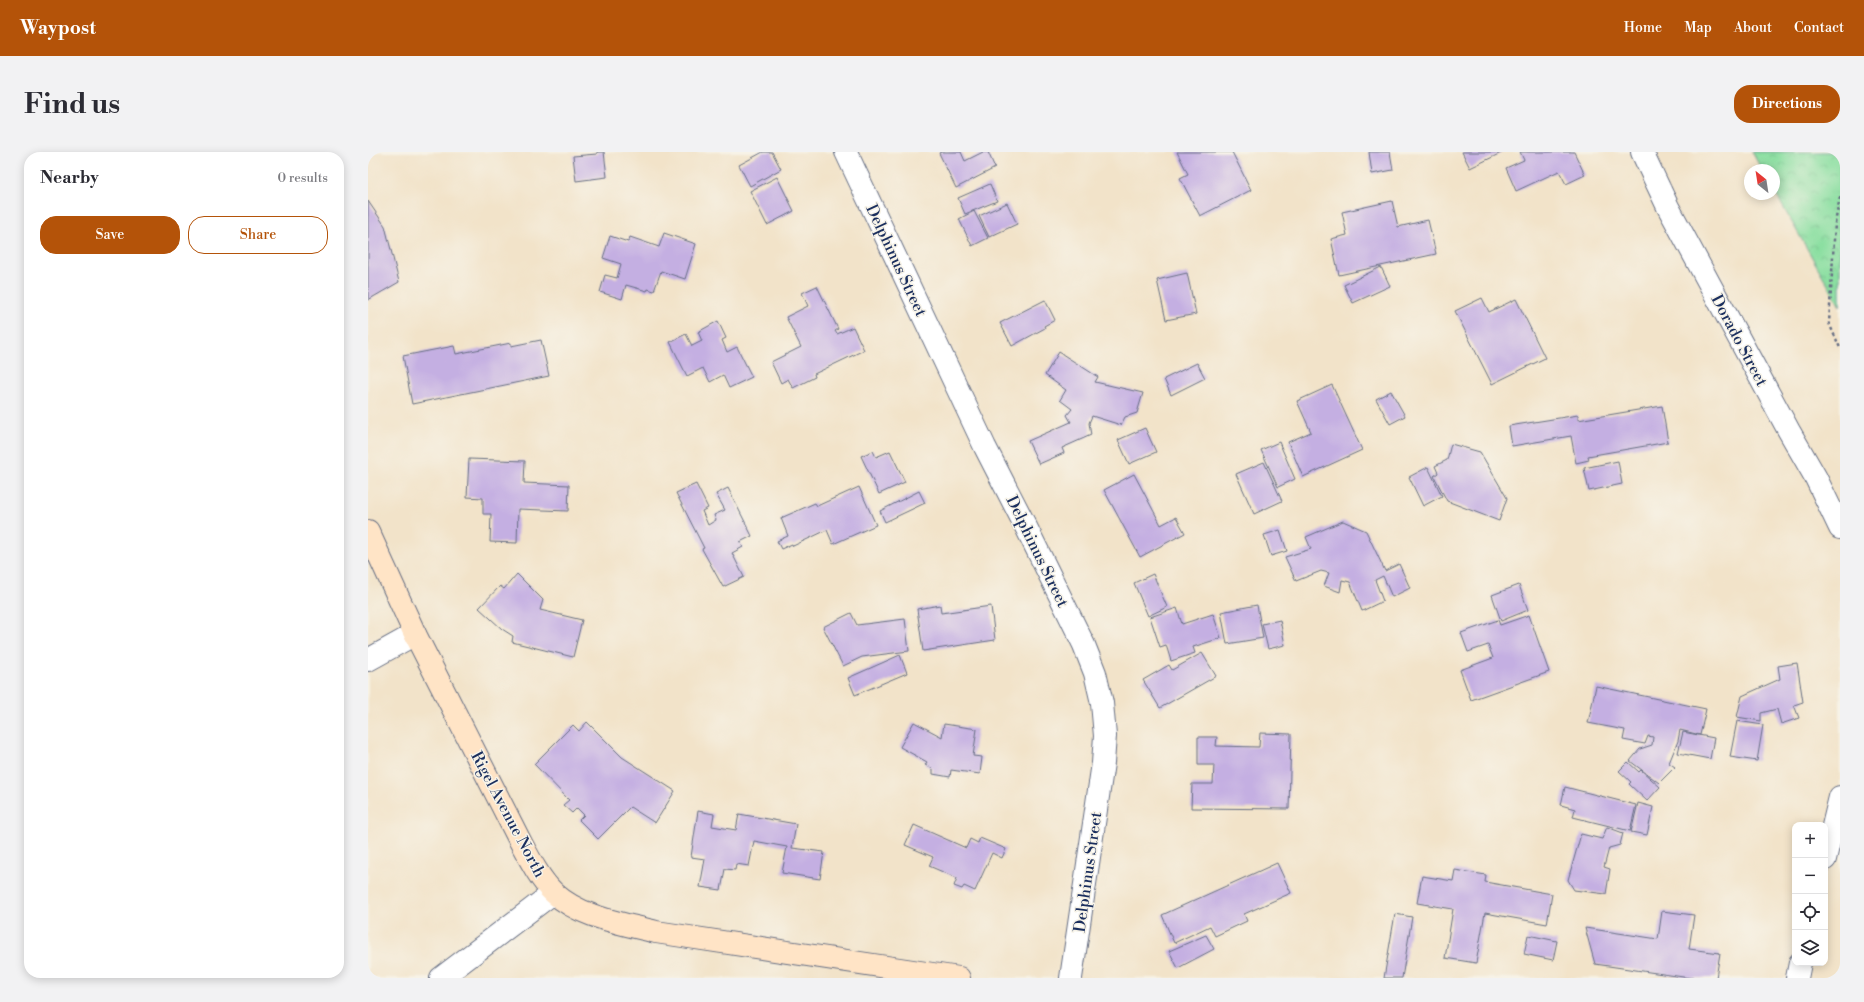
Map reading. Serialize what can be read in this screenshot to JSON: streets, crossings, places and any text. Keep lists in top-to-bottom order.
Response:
{
  "streets": {
    "main road": ["Rigel Avenue North"],
    "street": ["Delphinus Street", "Dorado Street"]
  },
  "north": "top left",
  "page": {
    "header": "Waypost",
    "nav": [
      "Home",
      "Map",
      "About",
      "Contact"
    ],
    "buttons": [
      "Directions",
      ["Save", "Share"]
    ],
    "title": "Find us",
    "heading": ["Nearby", "0 results"],
    "map_buttons": ["+", "−"]
  }
}
